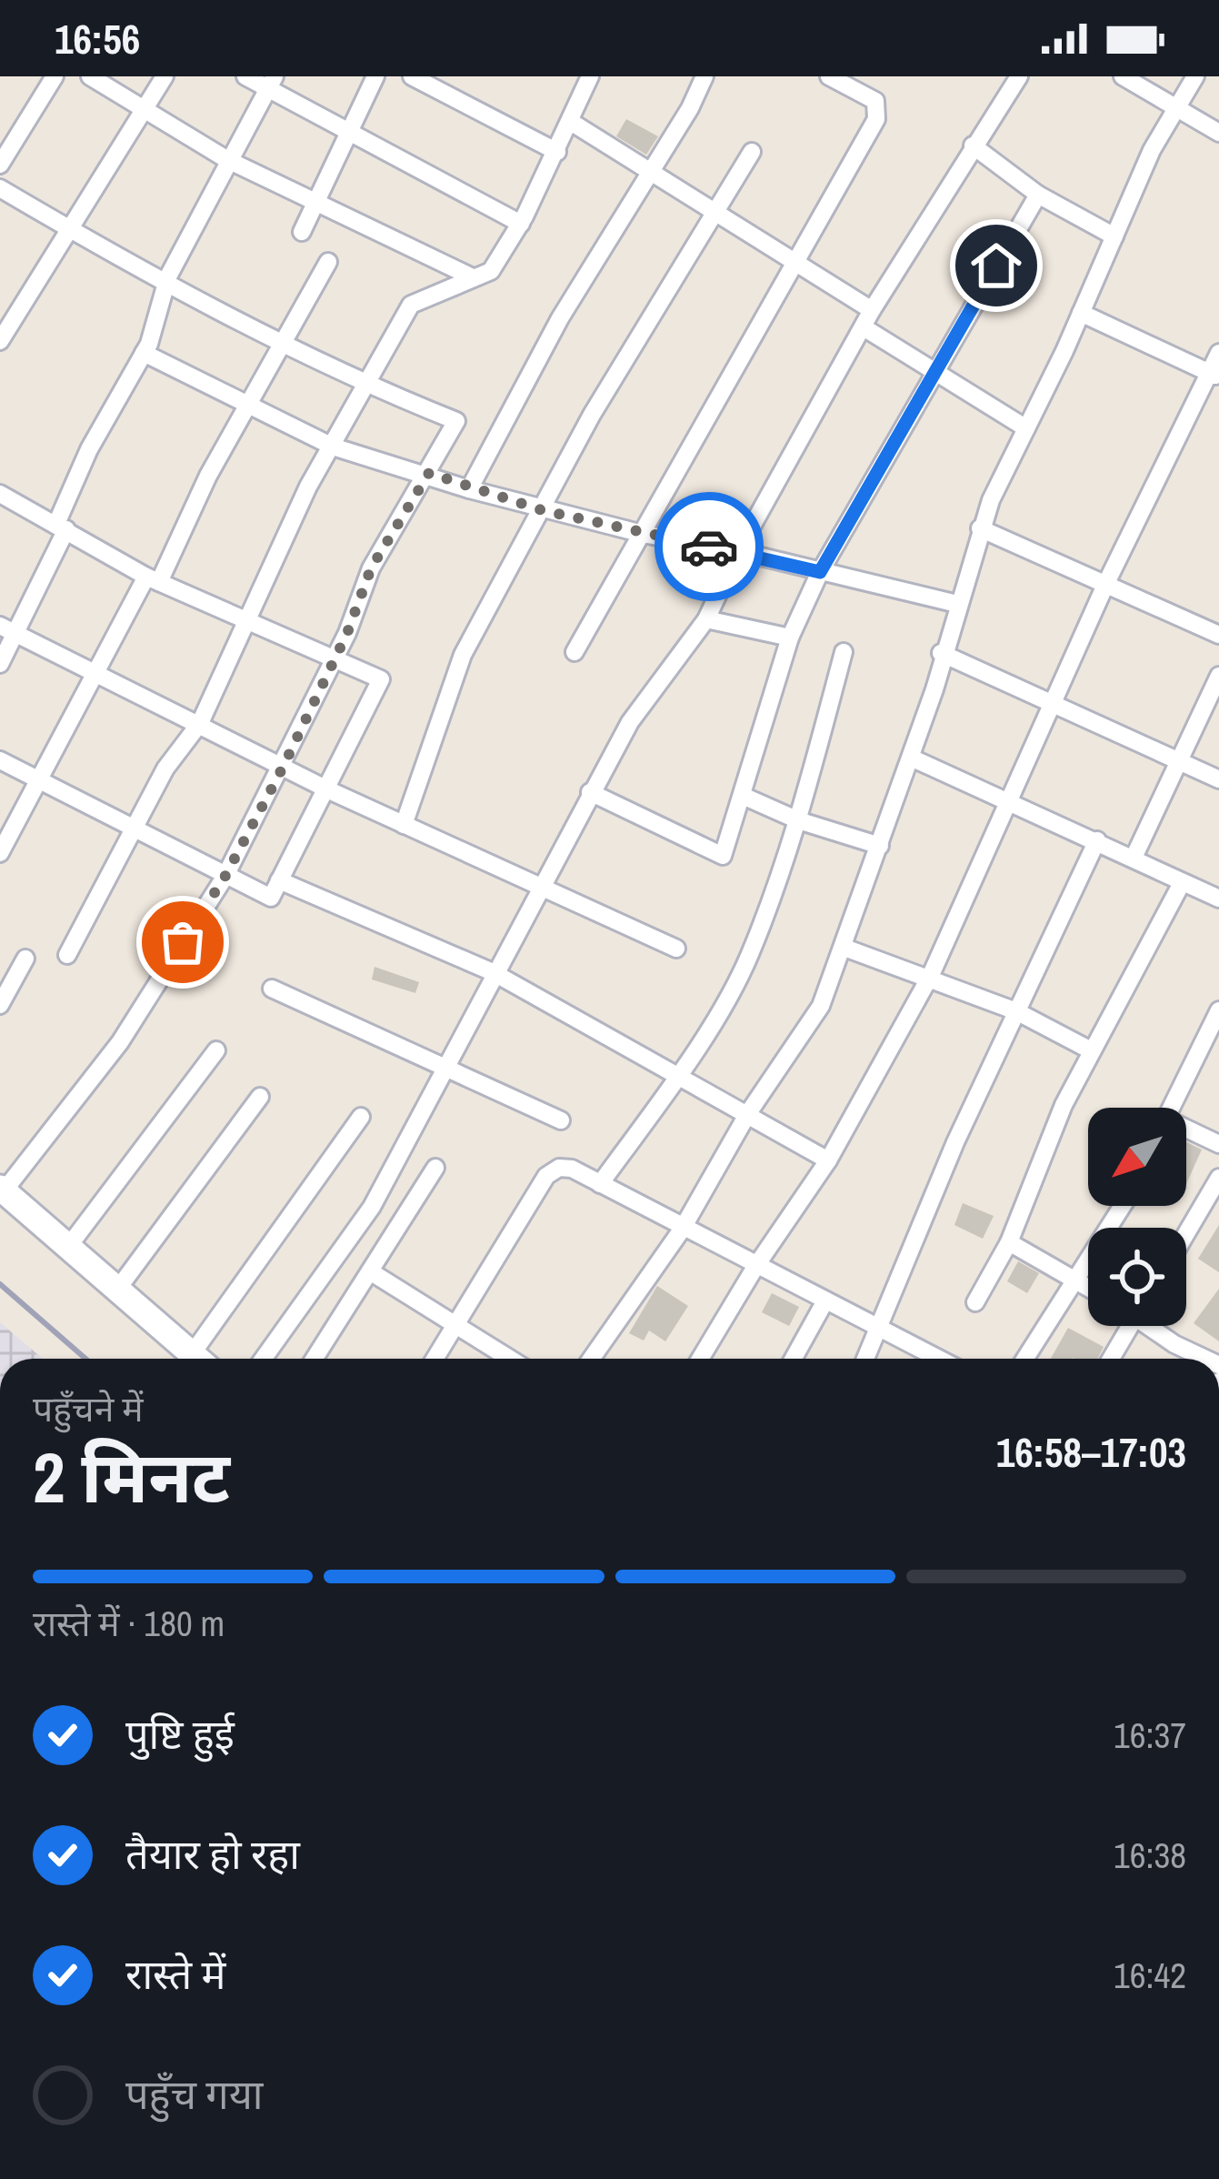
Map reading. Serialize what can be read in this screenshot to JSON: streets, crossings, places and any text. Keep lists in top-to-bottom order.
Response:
{
  "north": "bottom left",
  "page": {
    "status": "16:56",
    "heading": ["2 मिनट", "पहुँचने में", "16:58–17:03"],
    "bar": "रास्ते में · 180 m",
    "list": [
      ["पुष्टि हुई", "16:37"],
      ["तैयार हो रहा", "16:38"],
      ["रास्ते में", "16:42"],
      "पहुँच गया"
    ]
  }
}
